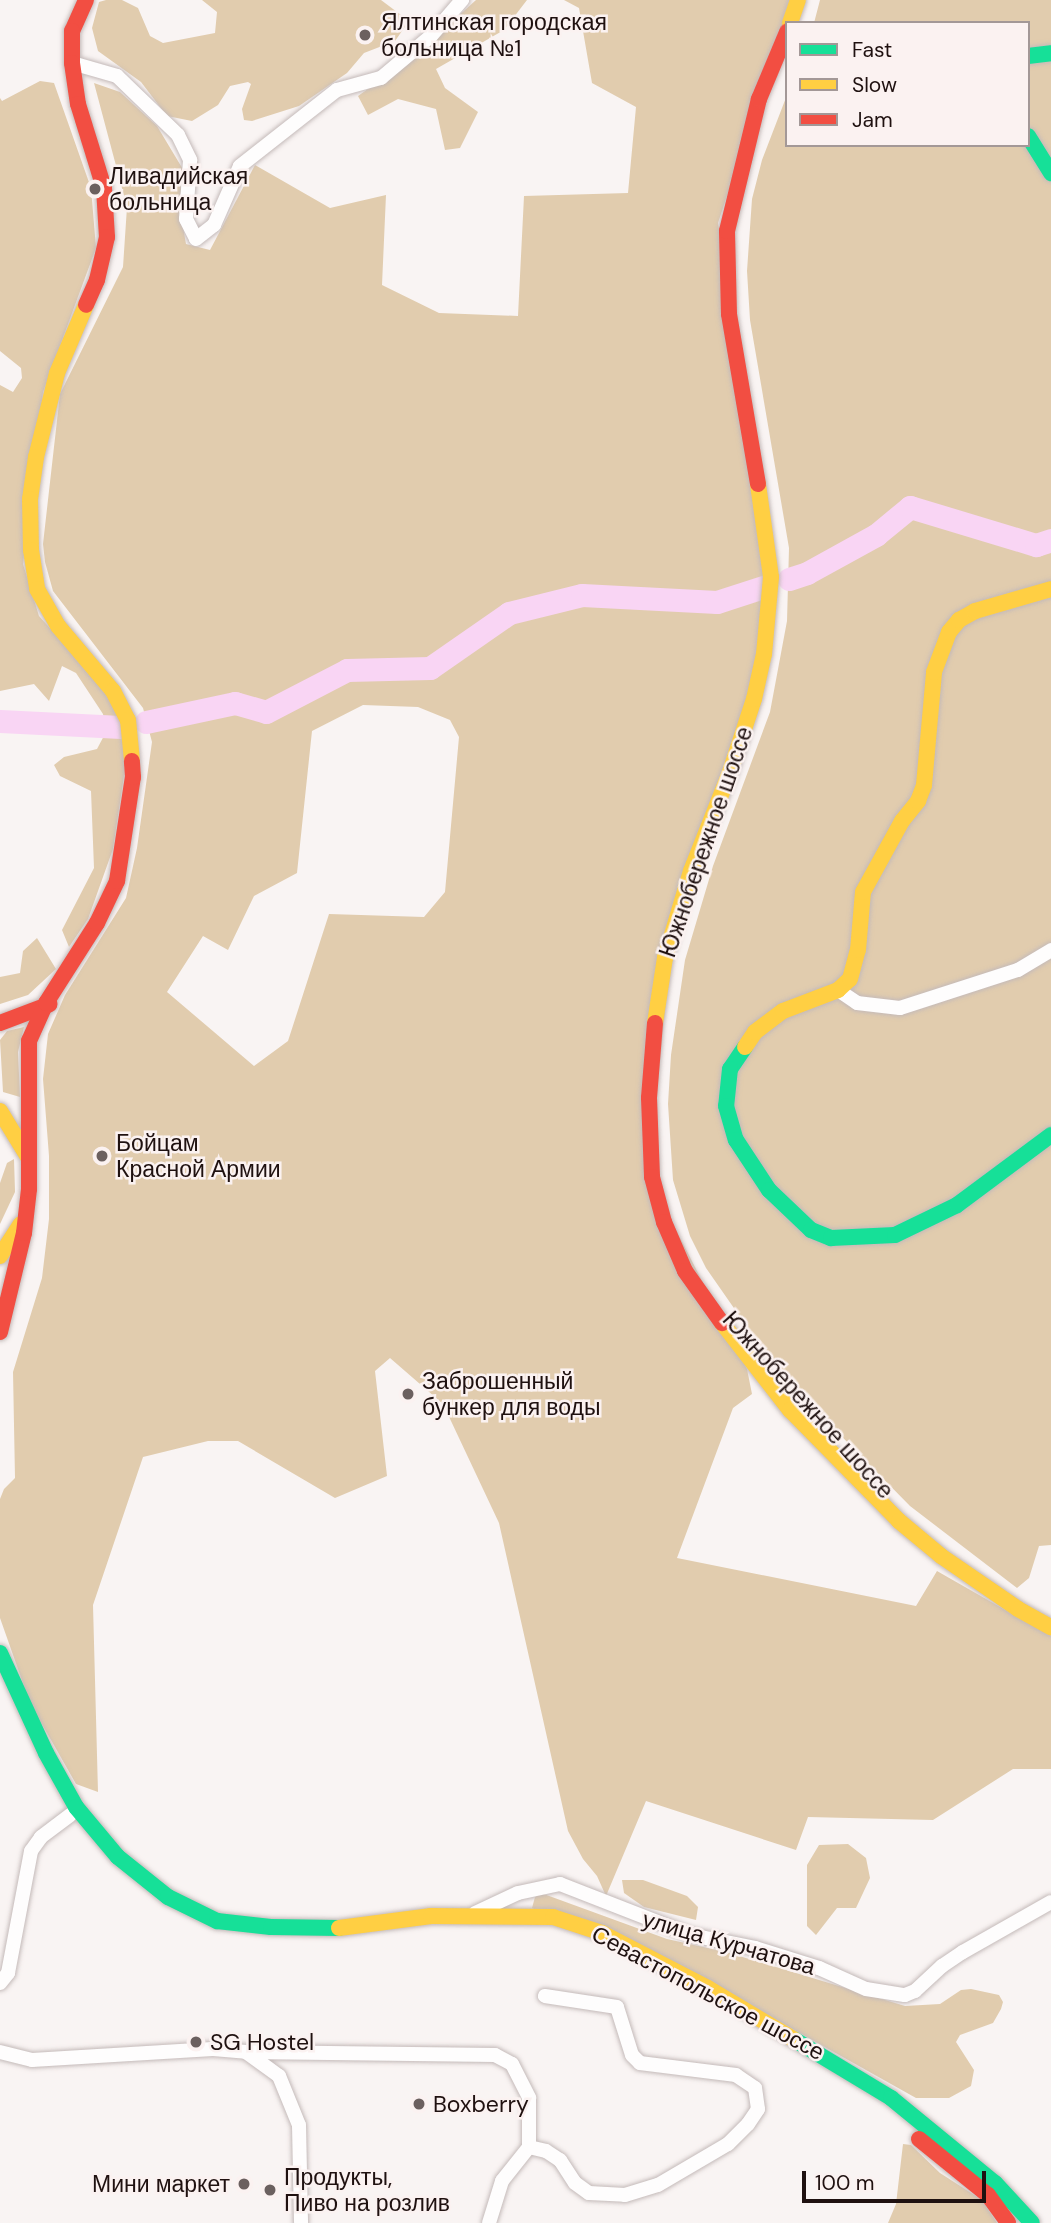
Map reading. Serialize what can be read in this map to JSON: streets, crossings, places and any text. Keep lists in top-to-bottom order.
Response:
{
  "streets": {
    "main road": ["Южнобережное шоссе", "Севастопольское шоссе"],
    "street": ["улица Курчатова"]
  },
  "crossings": [
    ["улица Курчатова", "Севастопольское шоссе"]
  ],
  "places": [
    "Ялтинская городская больница №1",
    "Ливадийская больница",
    "Бойцам Красной Армии",
    "Заброшенный бункер для воды",
    "SG Hostel",
    "Boxberry",
    "Мини маркет",
    "Продукты, Пиво на розлив"
  ],
  "legend": ["Fast", "Slow", "Jam"],
  "scale_bar": "100 m"
}
